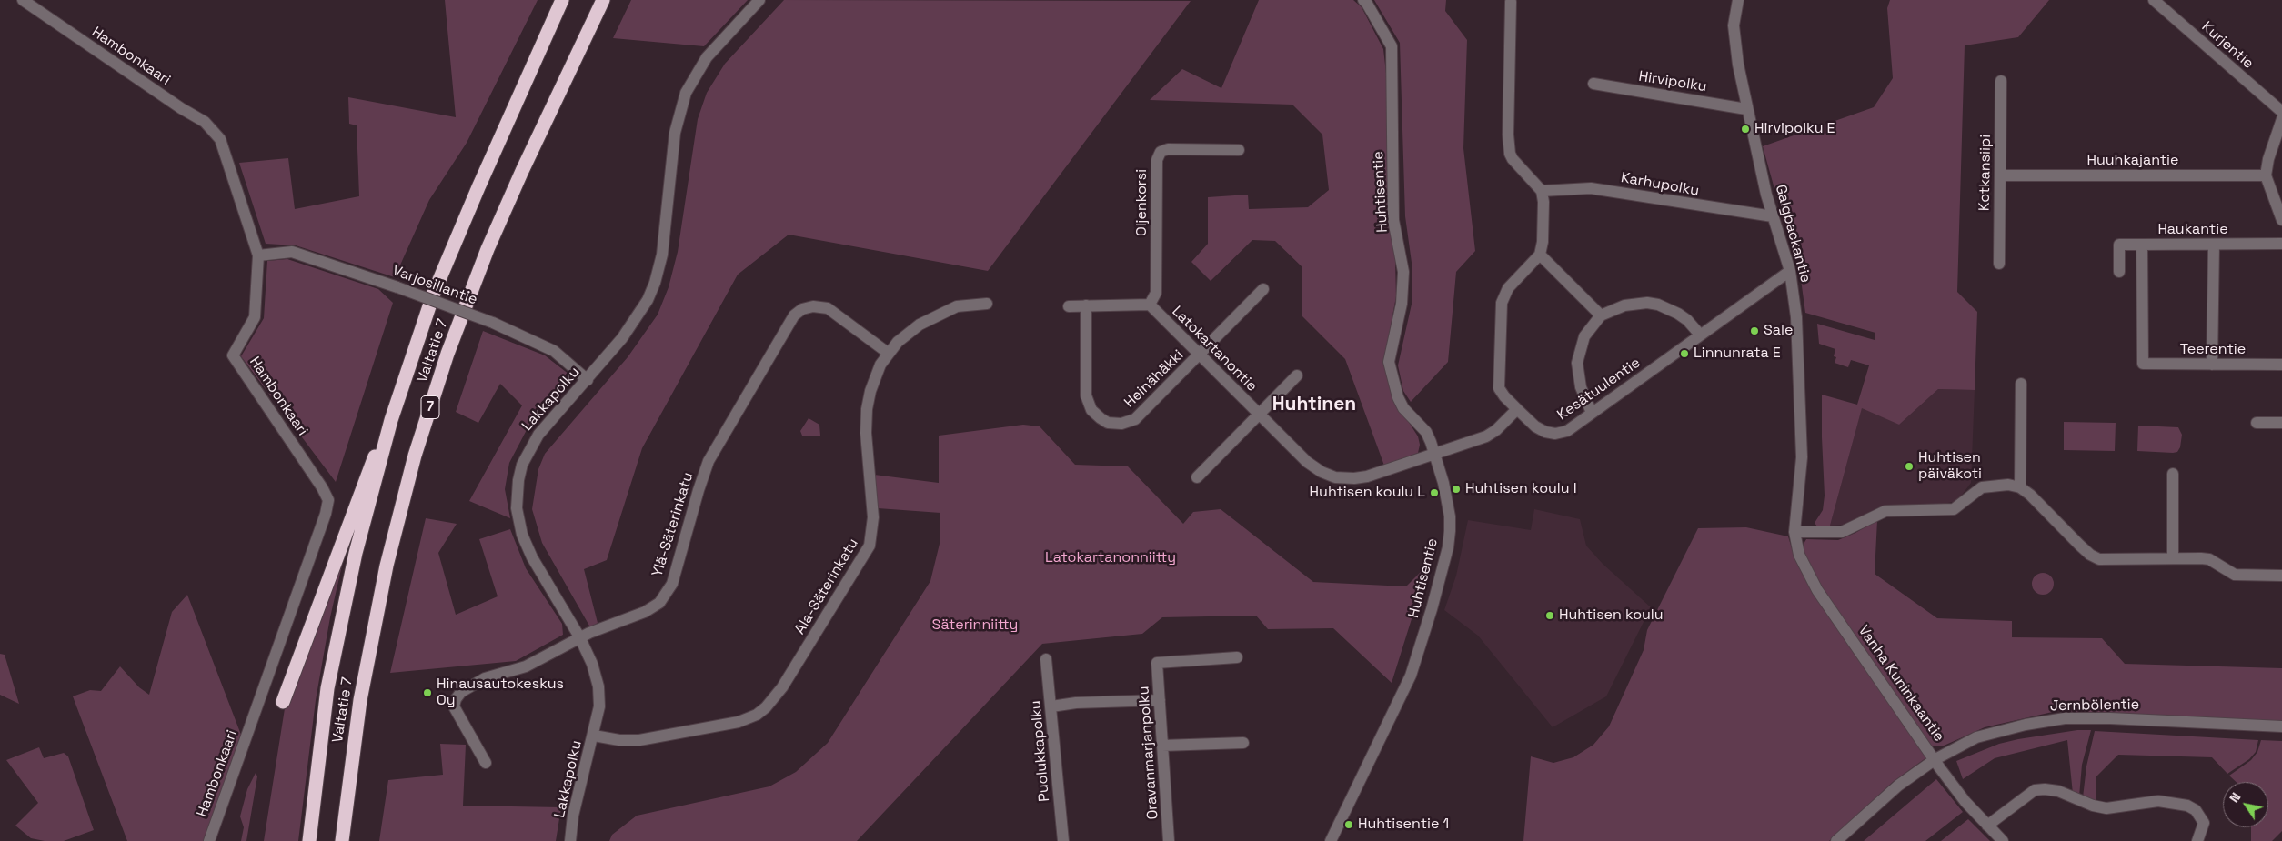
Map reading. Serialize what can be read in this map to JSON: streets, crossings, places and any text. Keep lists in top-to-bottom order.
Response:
{
  "streets": {
    "highway": ["Valtatie 7", "7"],
    "street": [
      "Kurjentie",
      "Hambonkaari",
      "Hirvipolku",
      "Huuhkajantie",
      "Kotkansiipi",
      "Karhupolku",
      "Huhtisentie",
      "Oljenkorsi",
      "Haukantie",
      "Galgbackantie",
      "Varjosillantie",
      "Latokartanontie",
      "Teerentie",
      "Heinähäkki",
      "Kesätuulentie",
      "Lakkapolku",
      "Ylä-Säterinkatu",
      "Ala-Säterinkatu",
      "Vanha Kuninkaantie",
      "Jernbölentie",
      "Puolukkapolku",
      "Oravanmarjanpolku"
    ]
  },
  "crossings": [
    ["Hambonkaari", "Varjosillantie"],
    ["Hirvipolku", "Galgbackantie"],
    ["Huuhkajantie", "Kotkansiipi"],
    ["Karhupolku", "Galgbackantie"],
    ["Huhtisentie", "Latokartanontie"],
    ["Oljenkorsi", "Latokartanontie"],
    ["Haukantie", "Teerentie"],
    ["Galgbackantie", "Kesätuulentie"],
    ["Galgbackantie", "Vanha Kuninkaantie"],
    ["Varjosillantie", "Lakkapolku"],
    ["Latokartanontie", "Heinähäkki"],
    ["Latokartanontie", "Kesätuulentie"],
    ["Lakkapolku", "Ylä-Säterinkatu"],
    ["Lakkapolku", "Ala-Säterinkatu"],
    ["Ylä-Säterinkatu", "Ala-Säterinkatu"],
    ["Vanha Kuninkaantie", "Jernbölentie"]
  ],
  "districts": ["Huhtinen"],
  "parks": ["Latokartanonniitty", "Säterinniitty"],
  "places": [
    "Hirvipolku E",
    "Sale",
    "Linnunrata E",
    "Huhtisen päiväkoti",
    "Huhtisen koulu I",
    "Huhtisen koulu L",
    "Huhtisen koulu",
    "Hinausautokeskus Oy",
    "Huhtisentie 1"
  ],
  "north": "top left"
}
